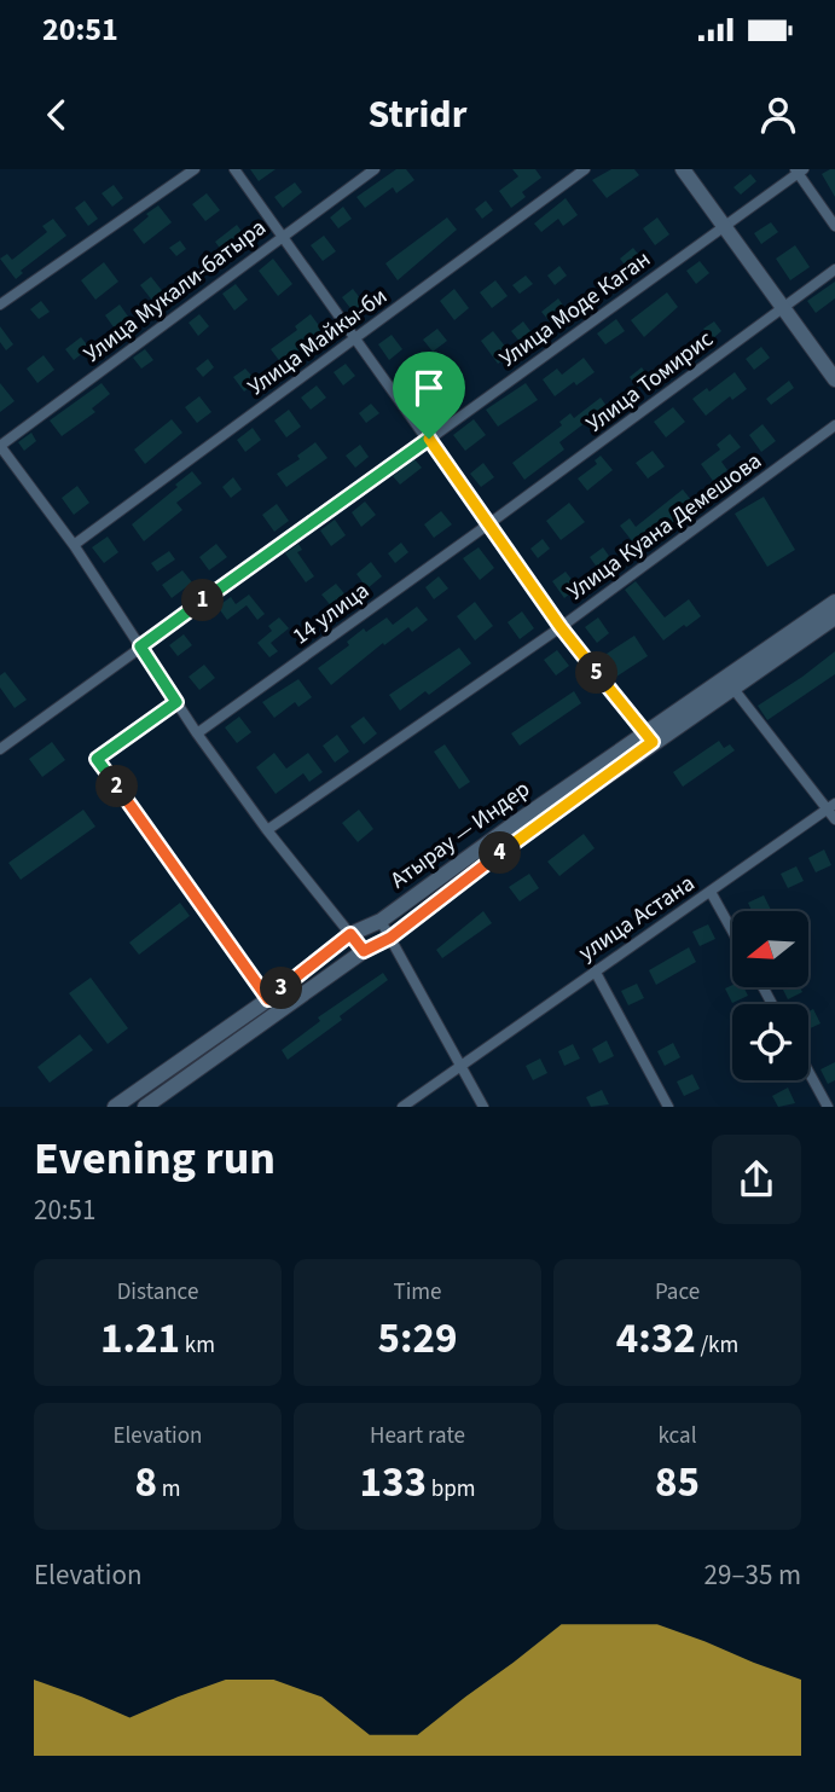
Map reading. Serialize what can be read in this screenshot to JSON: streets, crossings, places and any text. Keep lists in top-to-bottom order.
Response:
{
  "streets": {
    "main road": ["Атырау — Индер"],
    "street": [
      "Улица Мукали-батыра",
      "Улица Моде Каган",
      "Улица Майкы-би",
      "Улица Томирис",
      "Улица Куана Демешова",
      "14 улица",
      "улица Астана"
    ]
  },
  "crossings": [
    ["Улица Томирис", "14 улица"]
  ],
  "north": "left",
  "page": {
    "status": "20:51",
    "header": "Stridr",
    "pins": [
      "1",
      "5",
      "2",
      "4",
      "3"
    ],
    "heading": ["Evening run", "20:51"],
    "stats": [
      ["Distance", "1.21 km"],
      ["Time", "5:29"],
      ["Pace", "4:32 /km"],
      ["Elevation", "8 m"],
      ["Heart rate", "133 bpm"],
      ["kcal", "85"]
    ],
    "chart": ["Elevation", "29–35 m"]
  }
}
